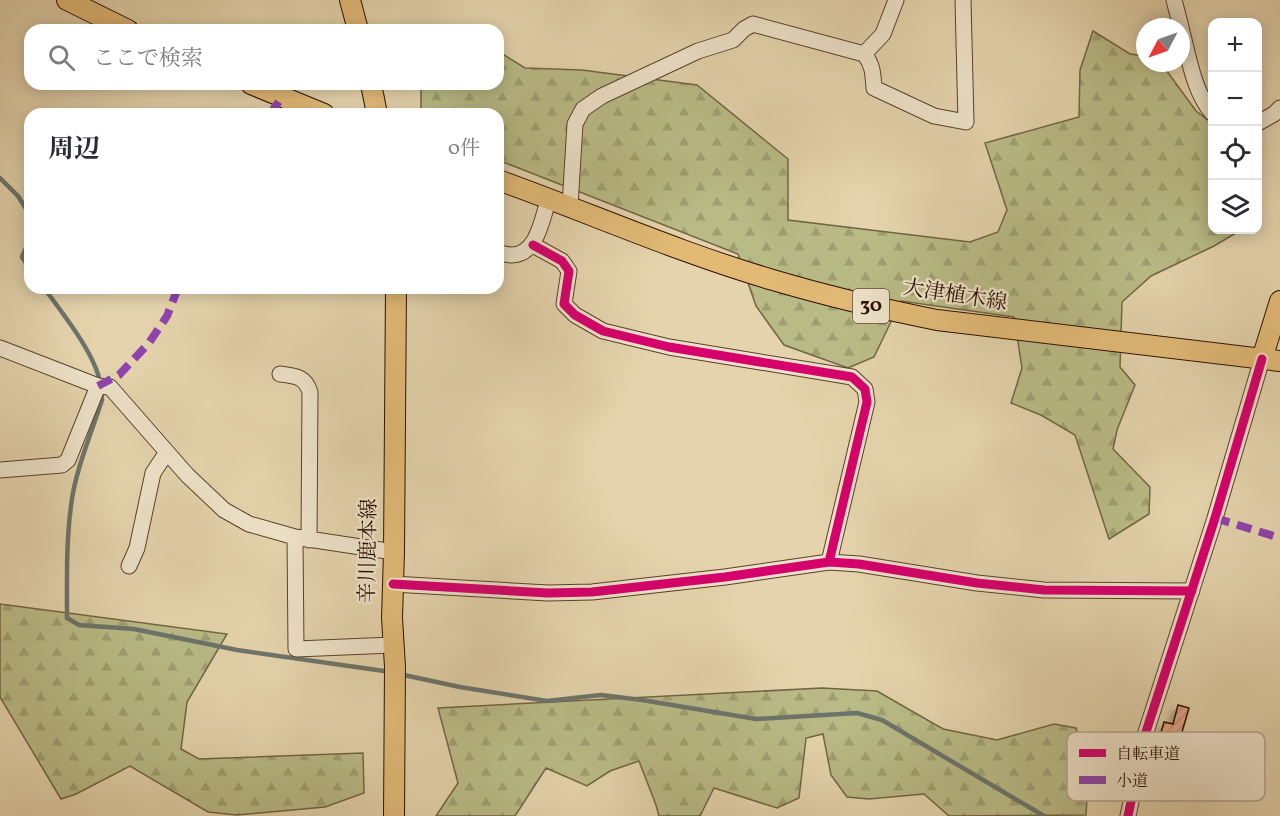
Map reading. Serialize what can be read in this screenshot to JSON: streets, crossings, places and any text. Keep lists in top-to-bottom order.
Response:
{
  "streets": {
    "main road": ["大津植木線", "30", "辛川鹿本線"]
  },
  "legend": ["自転車道", "小道"],
  "north": "bottom left",
  "page": {
    "map_buttons": ["+", "−"],
    "search": "ここで検索",
    "heading": ["周辺", "0件"]
  }
}
